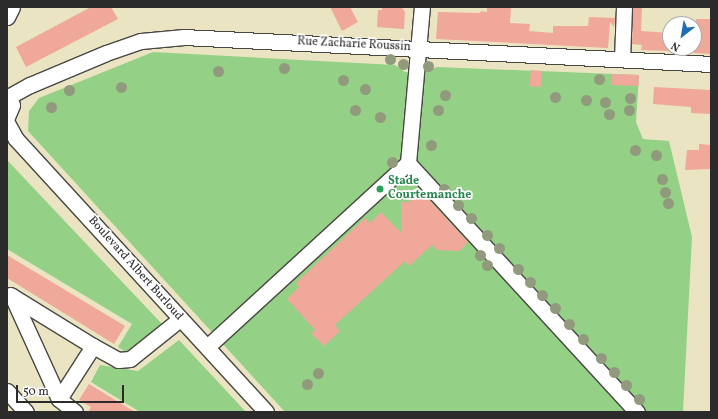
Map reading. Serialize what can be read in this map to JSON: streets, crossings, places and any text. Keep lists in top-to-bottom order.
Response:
{
  "streets": {
    "street": ["Rue Zacharie Roussin", "Boulevard Albert Burloud"]
  },
  "places": ["Stade Courtemanche"],
  "scale_bar": "50 m",
  "north": "bottom left"
}
